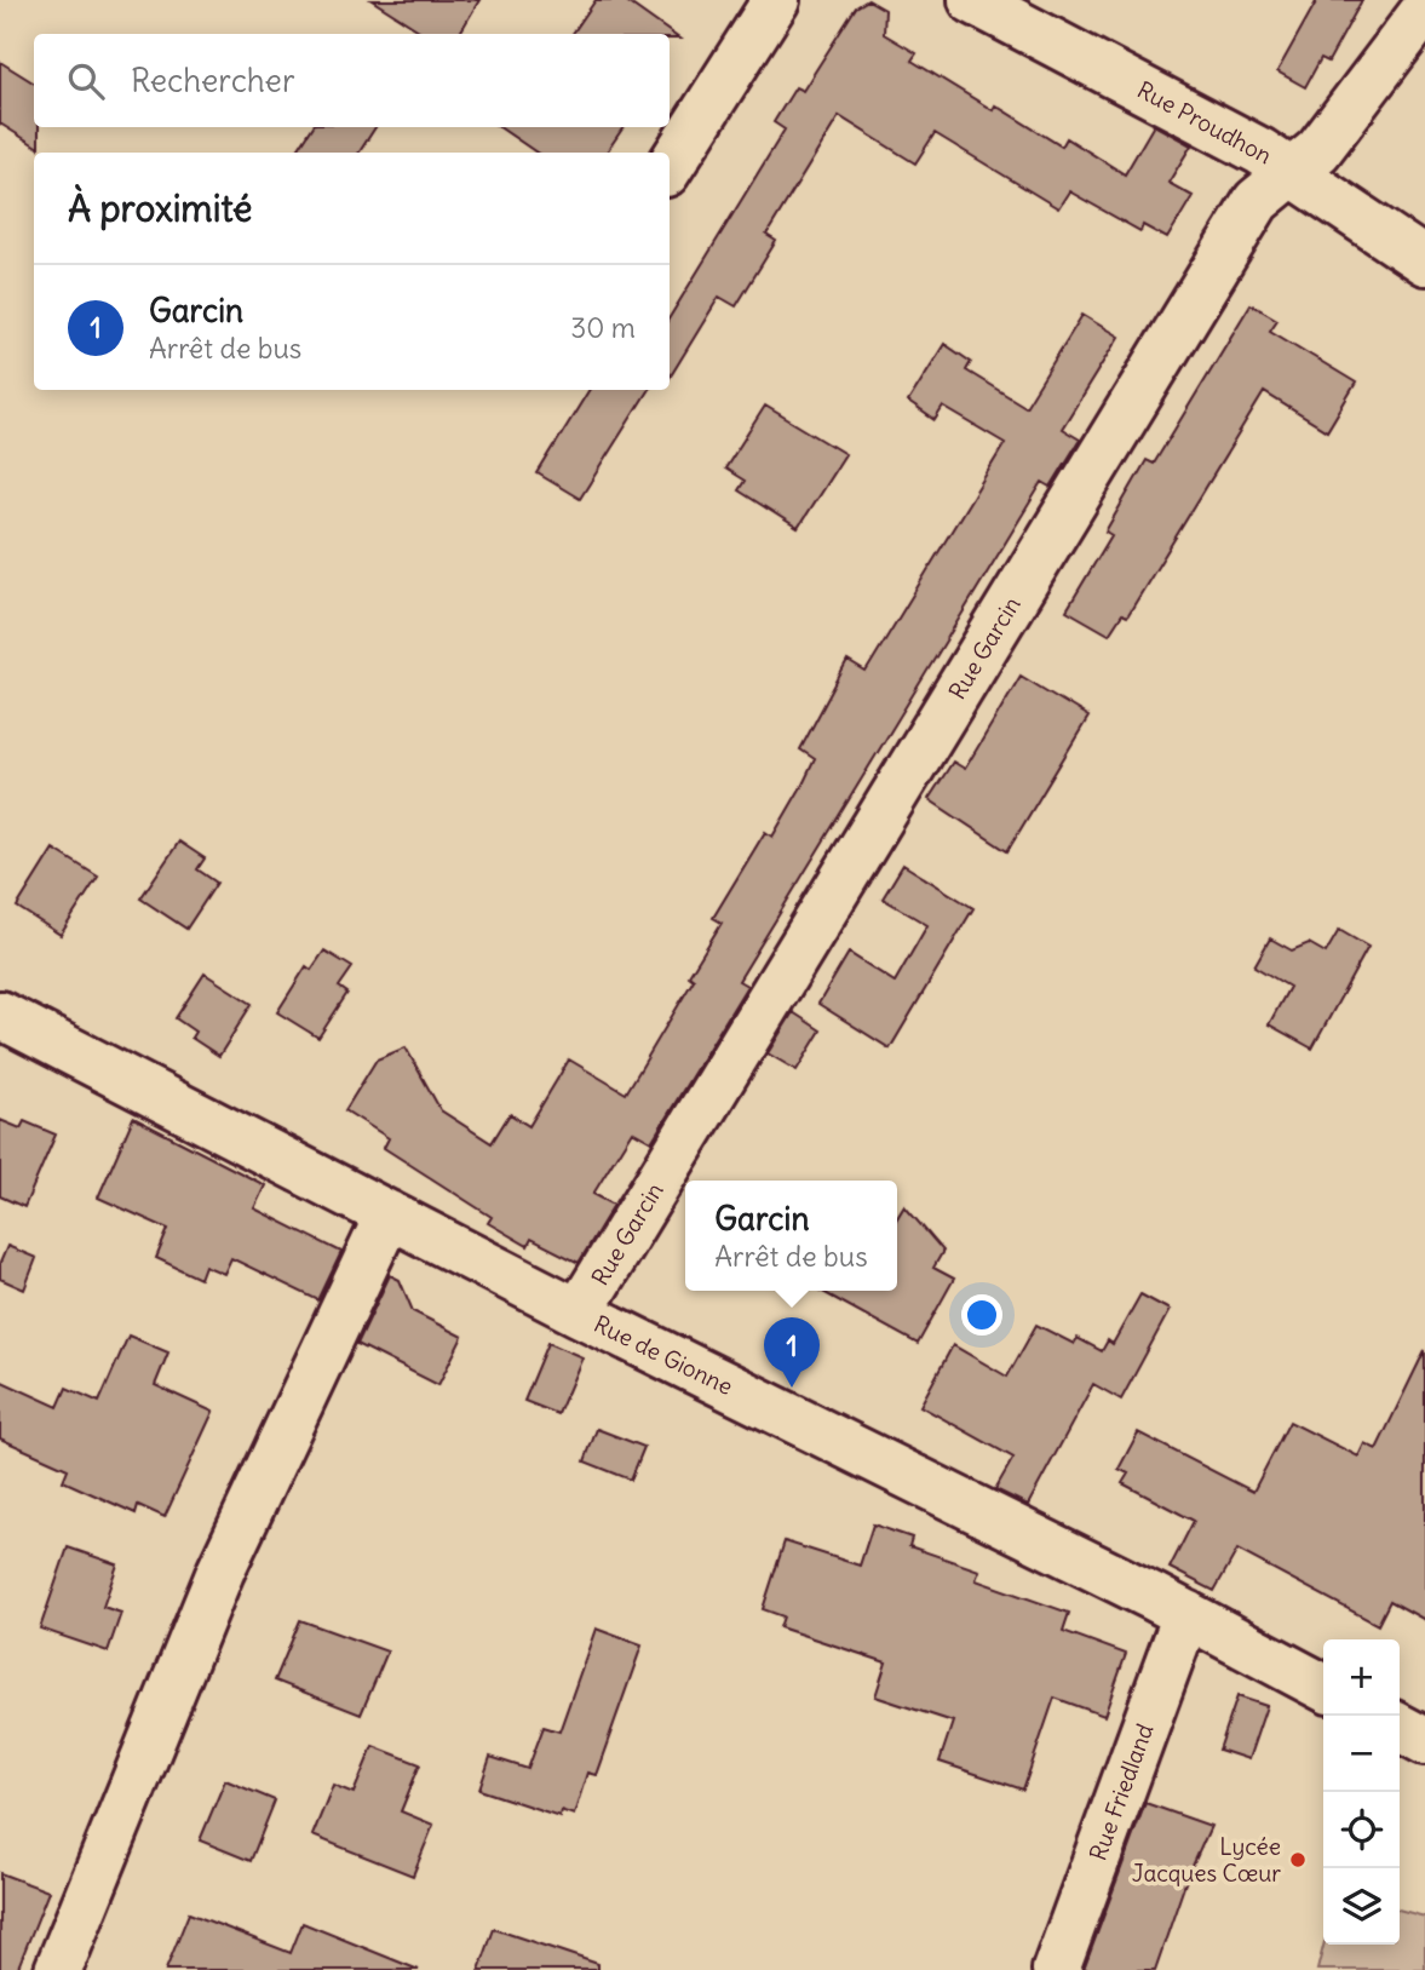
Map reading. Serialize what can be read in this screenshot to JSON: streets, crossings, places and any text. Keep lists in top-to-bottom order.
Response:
{
  "streets": {
    "street": [
      "Rue Proudhon",
      "Rue Garcin",
      "Rue de Gionne",
      "Rue Friedland"
    ]
  },
  "crossings": [
    ["Rue Proudhon", "Rue Garcin"],
    ["Rue Garcin", "Rue de Gionne"],
    ["Rue de Gionne", "Rue Friedland"]
  ],
  "places": ["Lycée Jacques Cœur"],
  "page": {
    "search": "Rechercher",
    "heading": "À proximité",
    "list": [
      {
        "mark": "1",
        "name": "Garcin",
        "note": "Arrêt de bus",
        "value": "30 m"
      }
    ],
    "popup": ["Garcin", "Arrêt de bus"],
    "pins": "1",
    "map_buttons": ["+", "−"]
  }
}
